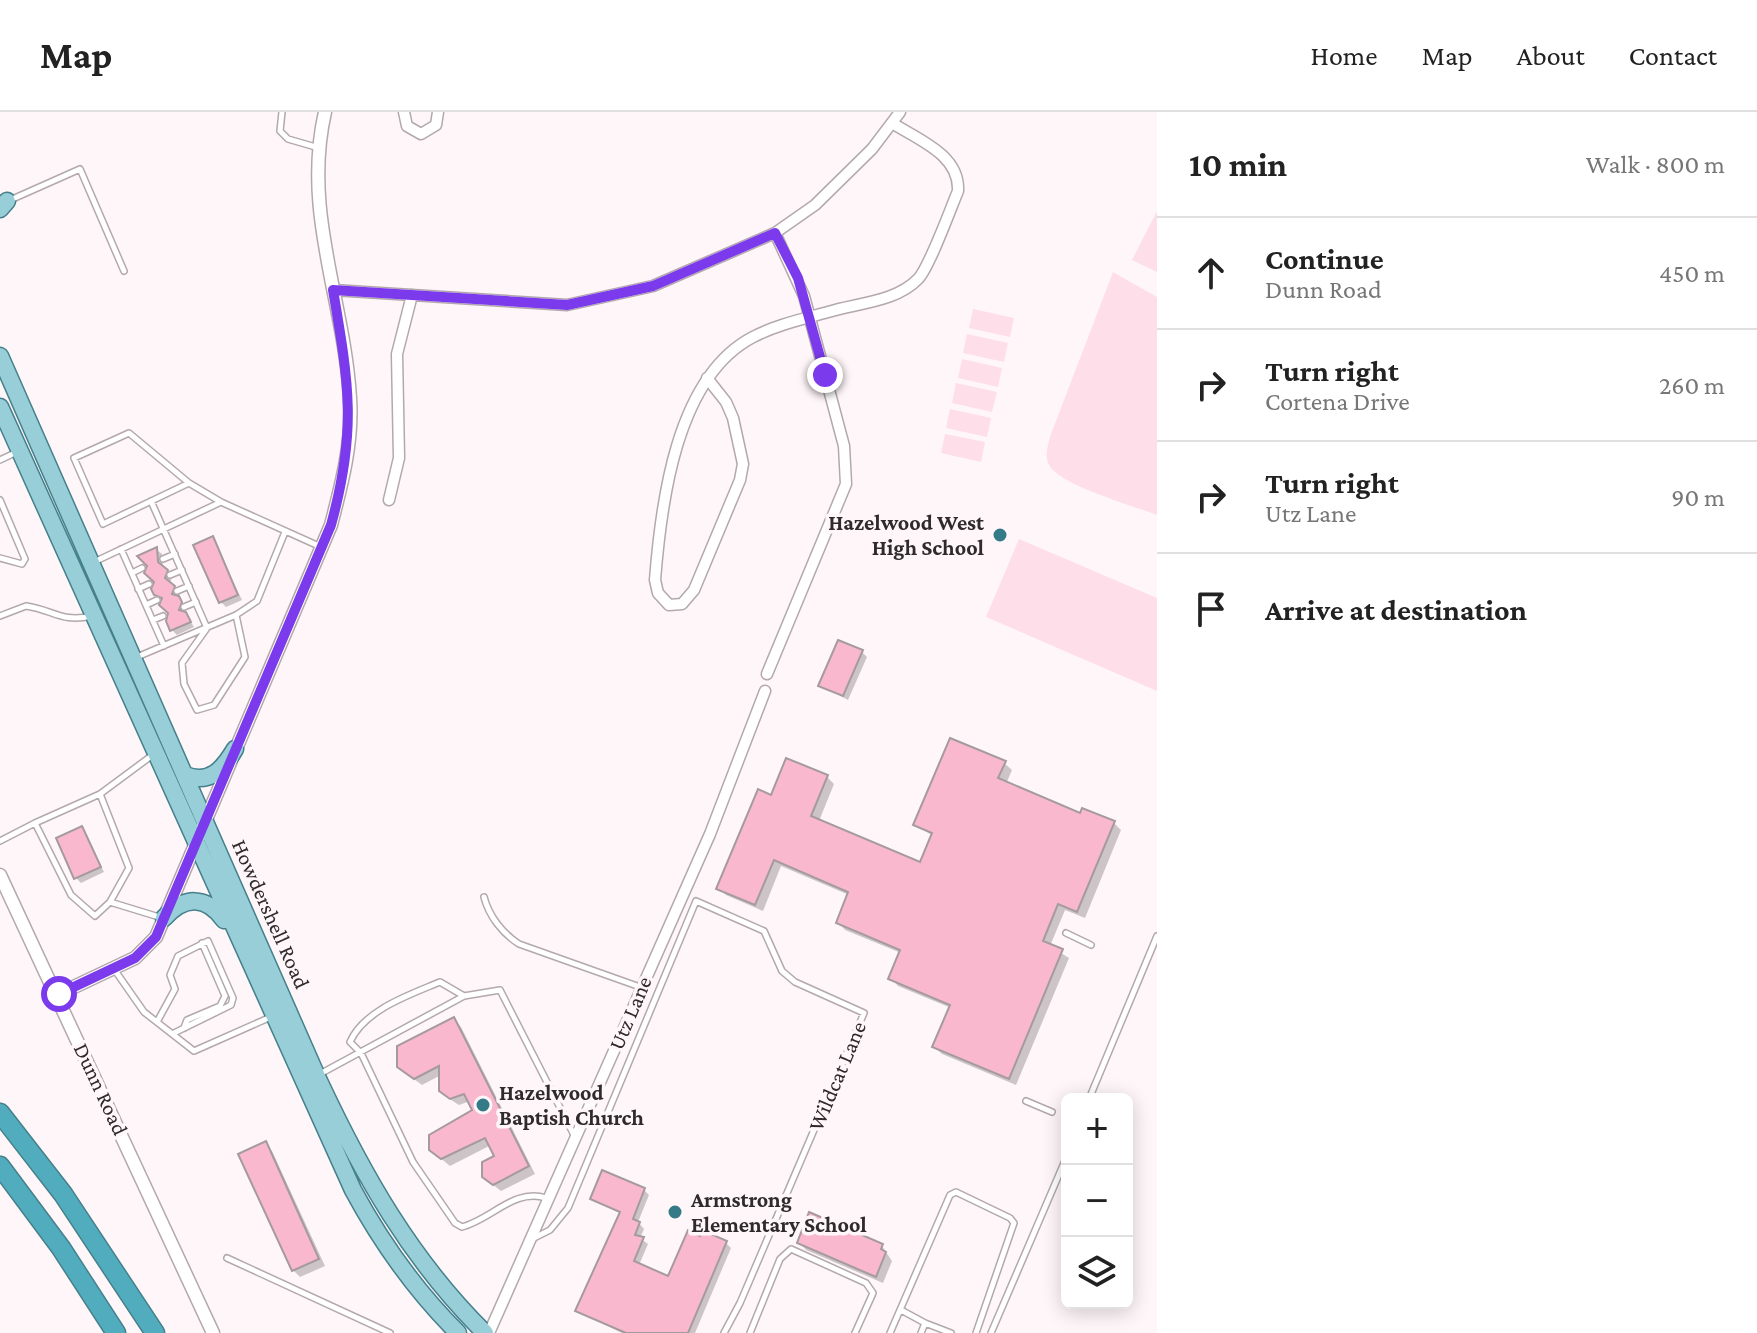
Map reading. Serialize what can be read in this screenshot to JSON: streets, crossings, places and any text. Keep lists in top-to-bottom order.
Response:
{
  "streets": {
    "main road": ["Howdershell Road"],
    "street": ["Utz Lane", "Dunn Road"],
    "lane": ["Wildcat Lane"]
  },
  "crossings": [
    ["Howdershell Road", "Utz Lane"],
    ["Utz Lane", "Wildcat Lane"]
  ],
  "places": ["Hazelwood West High School", "Hazelwood Baptish Church", "Armstrong Elementary School"],
  "page": {
    "header": "Map",
    "nav": [
      "Home",
      "Map",
      "About",
      "Contact"
    ],
    "heading": ["10 min", "Walk · 800 m"],
    "list": [
      ["Continue", "Dunn Road", "450 m"],
      ["Turn right", "Cortena Drive", "260 m"],
      ["Turn right", "Utz Lane", "90 m"],
      "Arrive at destination"
    ],
    "map_buttons": ["+", "−"]
  }
}
